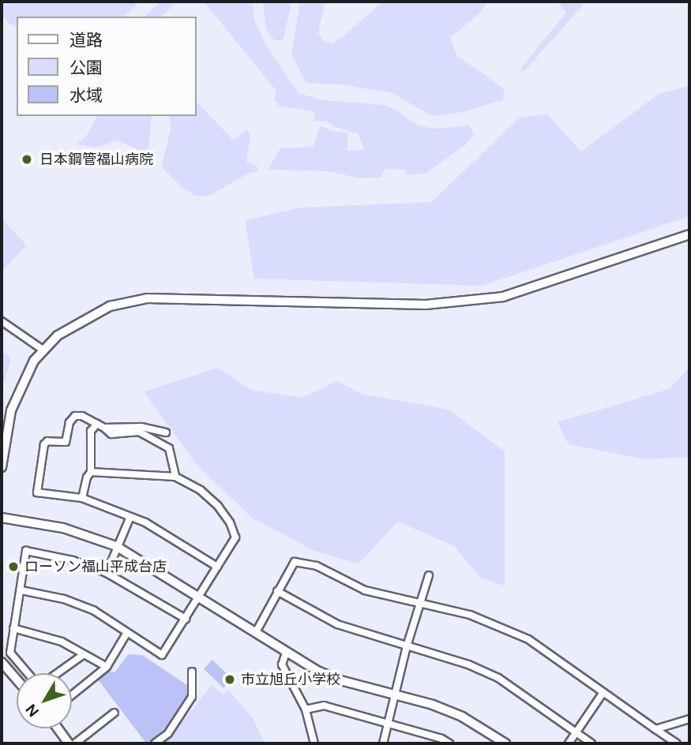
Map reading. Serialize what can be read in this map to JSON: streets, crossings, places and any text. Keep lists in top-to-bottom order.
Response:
{
  "places": ["日本鋼管福山病院", "ローソン福山平成台店", "市立旭丘小学校"],
  "legend": ["道路", "公園", "水域"],
  "north": "bottom left"
}
